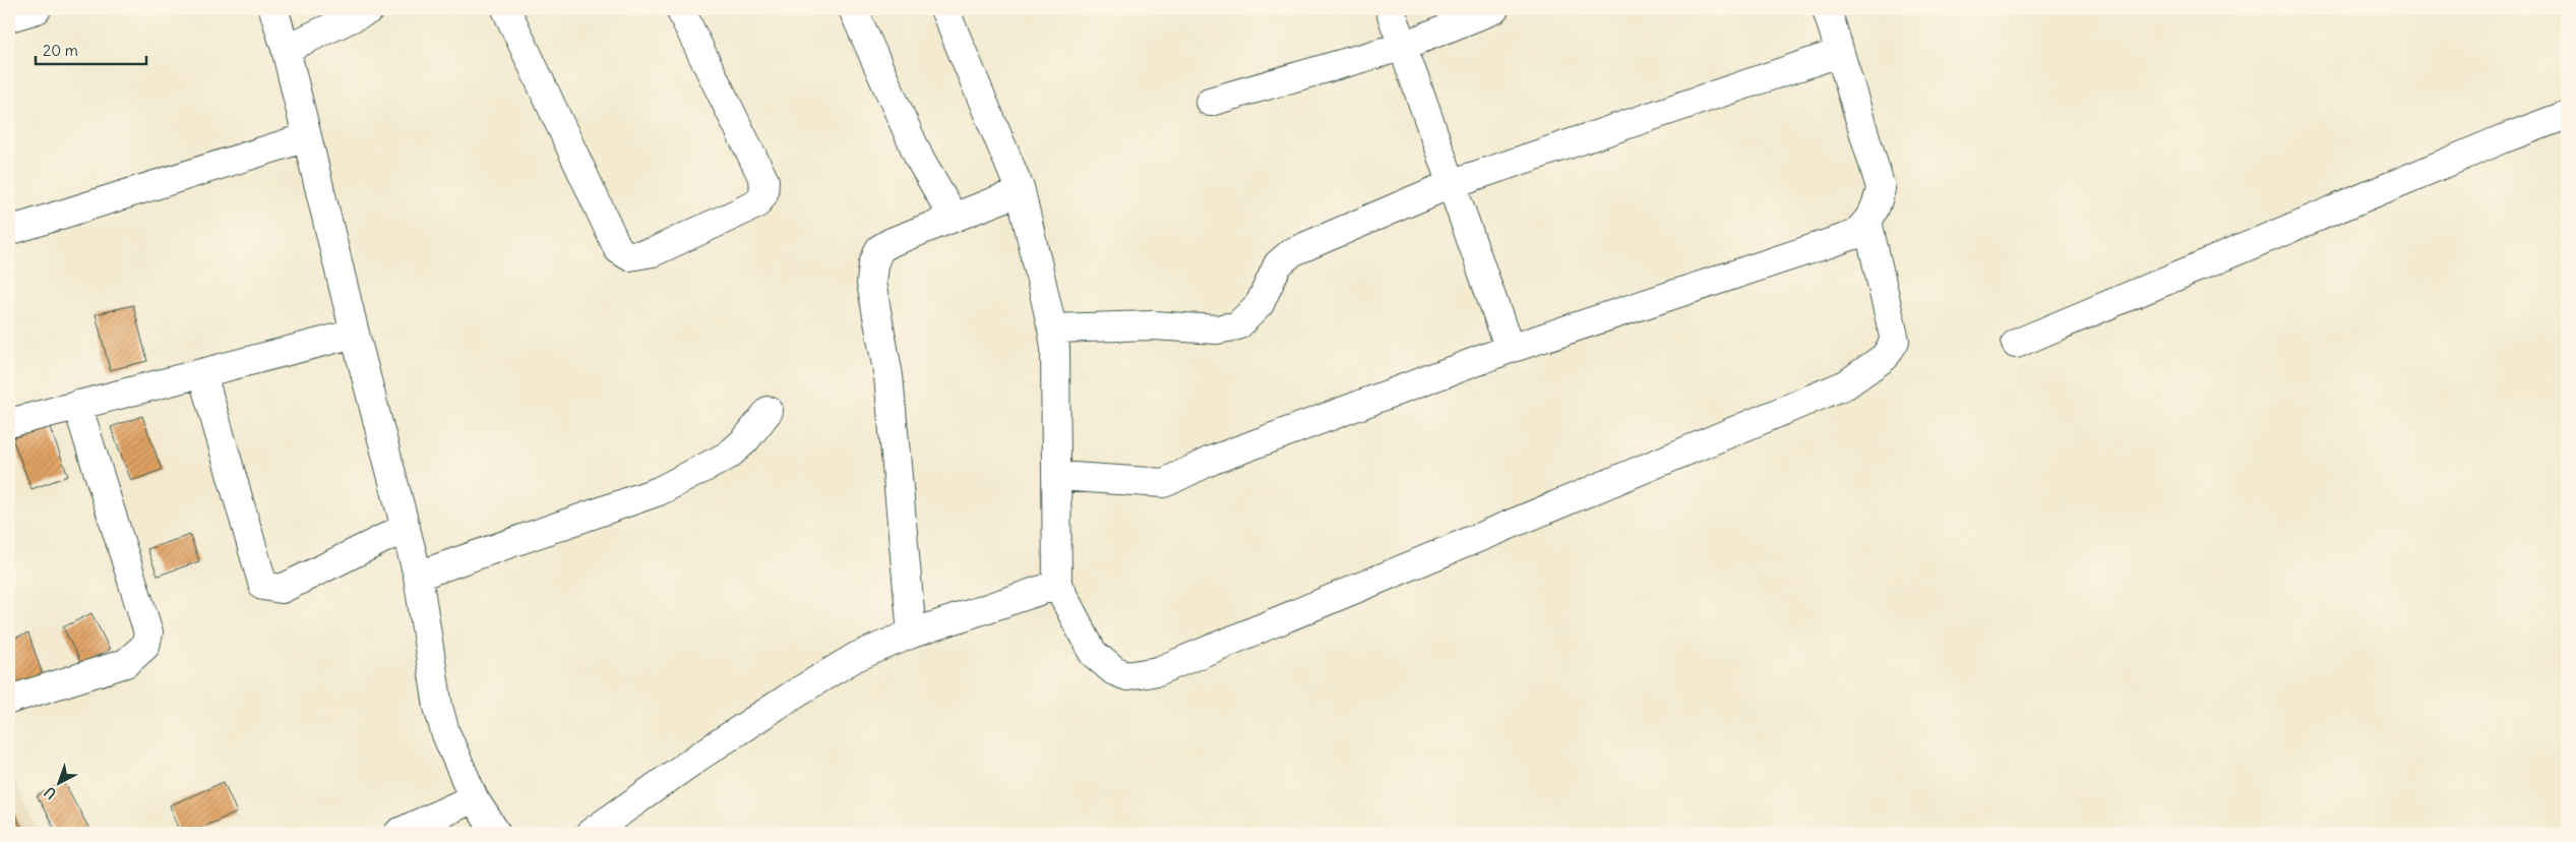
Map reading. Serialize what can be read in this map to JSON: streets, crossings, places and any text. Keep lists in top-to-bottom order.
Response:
{
  "scale_bar": "20 m",
  "north": "bottom left"
}
